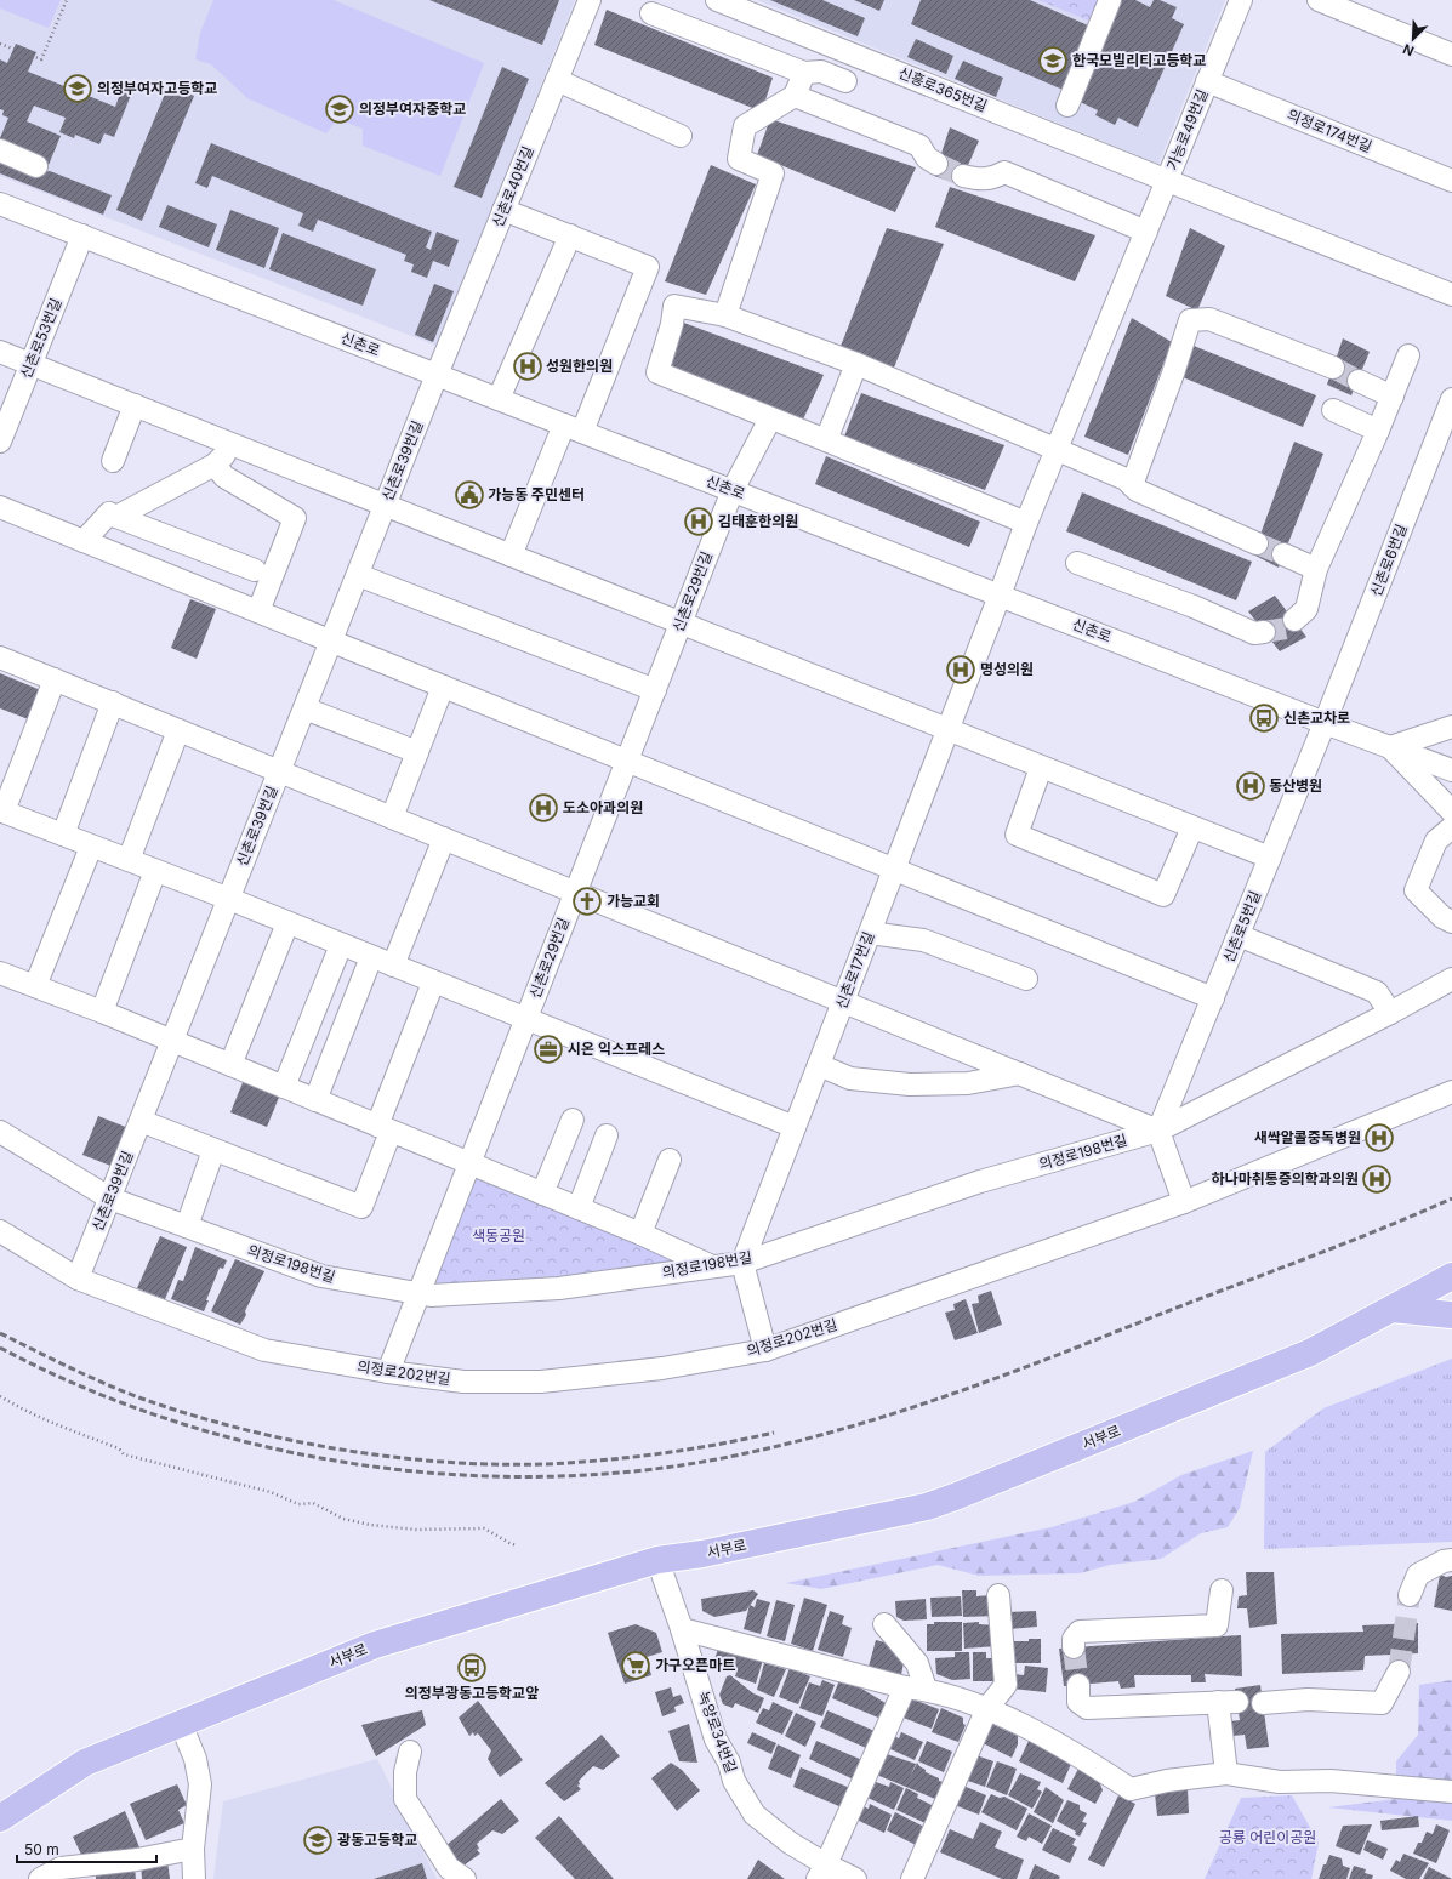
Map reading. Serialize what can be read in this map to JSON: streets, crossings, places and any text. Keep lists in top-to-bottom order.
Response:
{
  "streets": {
    "main road": ["서부로"],
    "street": [
      "신흥로365번길",
      "가능로49번길",
      "의정로174번길",
      "신촌로40번길",
      "신촌로53번길",
      "신촌로",
      "신촌로39번길",
      "신촌로6번길",
      "신촌로29번길",
      "신촌로5번길",
      "신촌로17번길",
      "의정로198번길",
      "의정로202번길",
      "녹양로34번길"
    ]
  },
  "crossings": [
    ["신흥로365번길", "가능로49번길"],
    ["가능로49번길", "의정로174번길"],
    ["가능로49번길", "신촌로17번길"],
    ["신촌로40번길", "신촌로"],
    ["신촌로40번길", "신촌로39번길"],
    ["신촌로53번길", "신촌로"],
    ["신촌로", "신촌로39번길"],
    ["신촌로", "신촌로6번길"],
    ["신촌로", "신촌로29번길"],
    ["신촌로", "신촌로5번길"],
    ["신촌로", "신촌로17번길"],
    ["신촌로39번길", "의정로198번길"],
    ["신촌로39번길", "의정로202번길"],
    ["신촌로6번길", "신촌로5번길"],
    ["신촌로29번길", "의정로198번길"],
    ["신촌로29번길", "의정로202번길"],
    ["신촌로5번길", "의정로198번길"],
    ["신촌로17번길", "의정로198번길"],
    ["서부로", "녹양로34번길"]
  ],
  "parks": ["색동공원", "공룡 어린이공원"],
  "places": {
    "school or university": [
      "한국모빌리티고등학교",
      "의정부여자고등학교",
      "의정부여자중학교",
      "광동고등학교"
    ],
    "hospital": [
      "성원한의원",
      "김태훈한의원",
      "명성의원",
      "동산병원",
      "도소아과의원",
      "새싹알콜중독병원",
      "하나마취통증의학과의원"
    ],
    "public building": ["가능동 주민센터"],
    "bus stop": ["신촌교차로", "의정부광동고등학교앞"],
    "church": ["가능교회"],
    "office": ["시온 익스프레스"],
    "supermarket": ["가구오픈마트"]
  },
  "scale_bar": "50 m",
  "north": "bottom left"
}
